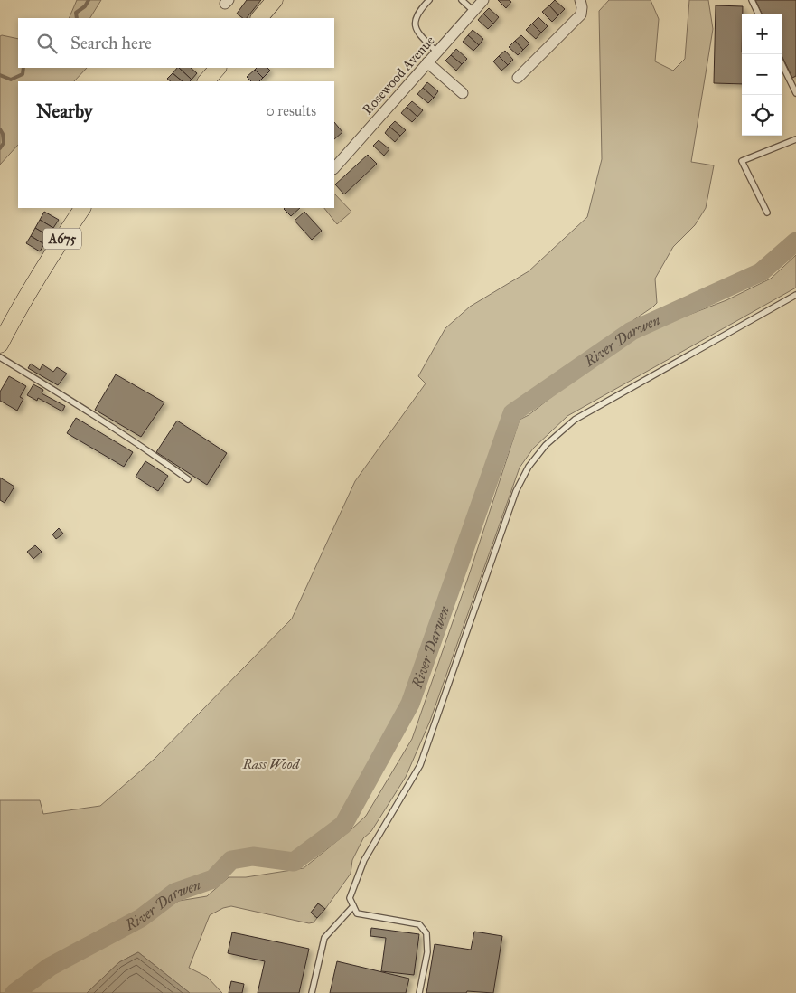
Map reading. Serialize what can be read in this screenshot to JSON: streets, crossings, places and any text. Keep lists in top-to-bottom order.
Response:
{
  "streets": {
    "main road": ["A675"],
    "street": ["Rosewood Avenue"]
  },
  "water": ["River Darwen"],
  "parks": ["Rass Wood"],
  "page": {
    "map_buttons": ["+", "−"],
    "search": "Search here",
    "heading": ["Nearby", "0 results"]
  }
}
